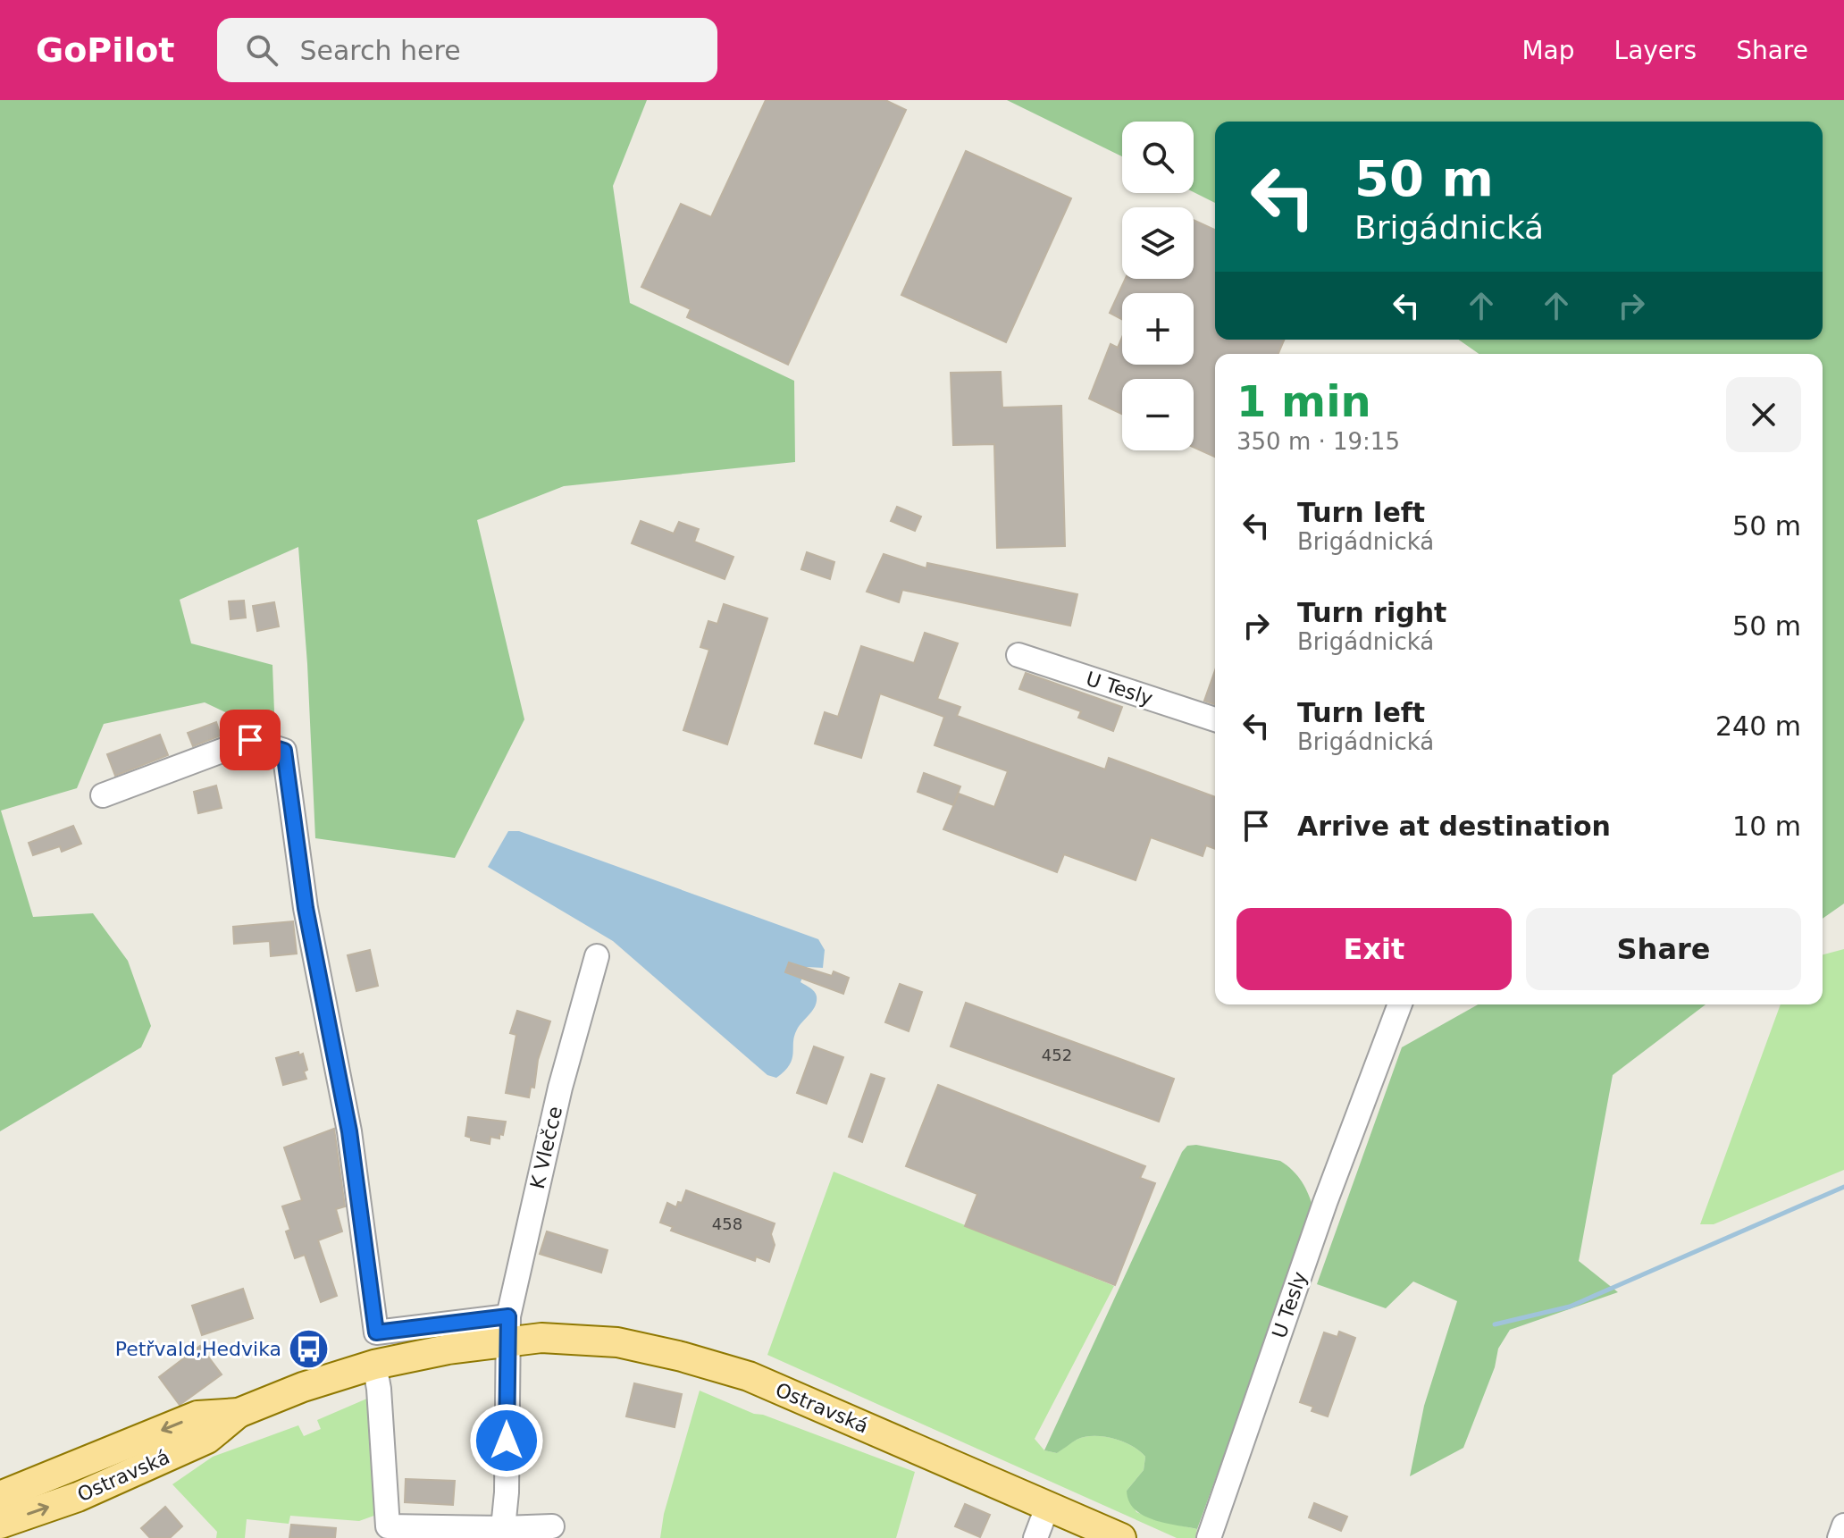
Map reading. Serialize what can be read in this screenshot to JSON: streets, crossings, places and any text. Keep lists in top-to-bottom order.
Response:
{
  "streets": {
    "main road": ["Ostravská"],
    "street": ["U Tesly", "K Vlečce"]
  },
  "crossings": [
    ["K Vlečce", "Ostravská"]
  ],
  "places": {
    "bus stop": ["Petřvald,Hedvika"]
  },
  "house_numbers": ["452", "458"],
  "page": {
    "header": "GoPilot",
    "search": "Search here",
    "nav": ["Map", "Layers", "Share"],
    "map_buttons": ["+", "−"],
    "turn": ["50 m", "Brigádnická"],
    "heading": ["1 min", "350 m · 19:15"],
    "list": [
      {
        "name": "Turn left",
        "note": "Brigádnická",
        "value": "50 m"
      },
      {
        "name": "Turn right",
        "note": "Brigádnická",
        "value": "50 m"
      },
      {
        "name": "Turn left",
        "note": "Brigádnická",
        "value": "240 m"
      },
      {
        "name": "Arrive at destination",
        "value": "10 m"
      }
    ],
    "buttons": ["Exit", "Share"]
  }
}
